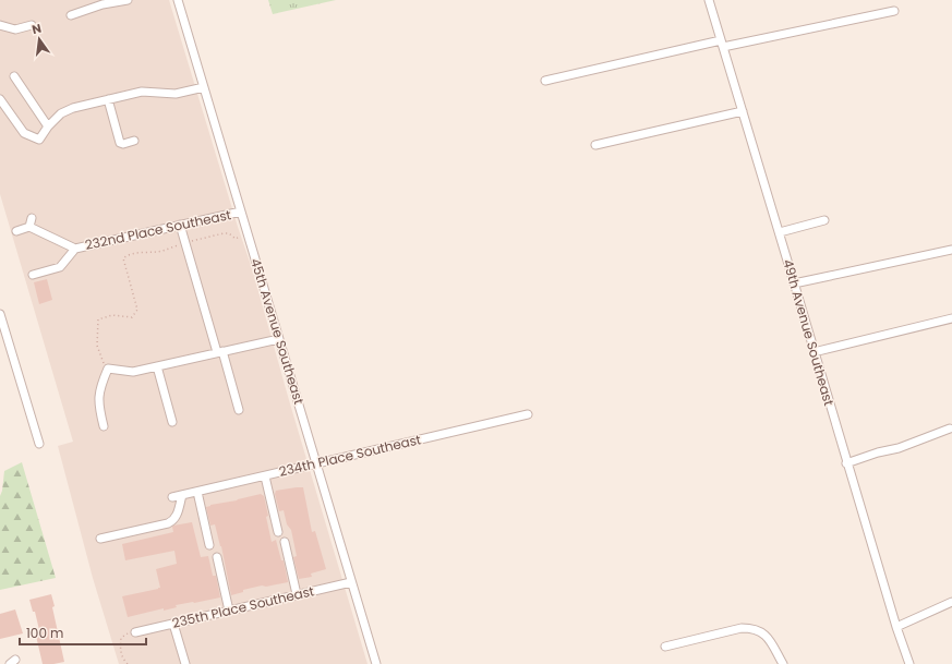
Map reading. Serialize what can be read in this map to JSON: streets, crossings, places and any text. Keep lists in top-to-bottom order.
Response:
{
  "streets": {
    "street": [
      "232nd Place Southeast",
      "45th Avenue Southeast",
      "49th Avenue Southeast",
      "234th Place Southeast",
      "235th Place Southeast"
    ]
  },
  "crossings": [
    ["232nd Place Southeast", "45th Avenue Southeast"],
    ["45th Avenue Southeast", "234th Place Southeast"],
    ["45th Avenue Southeast", "235th Place Southeast"]
  ],
  "scale_bar": "100 m",
  "north": "top"
}
